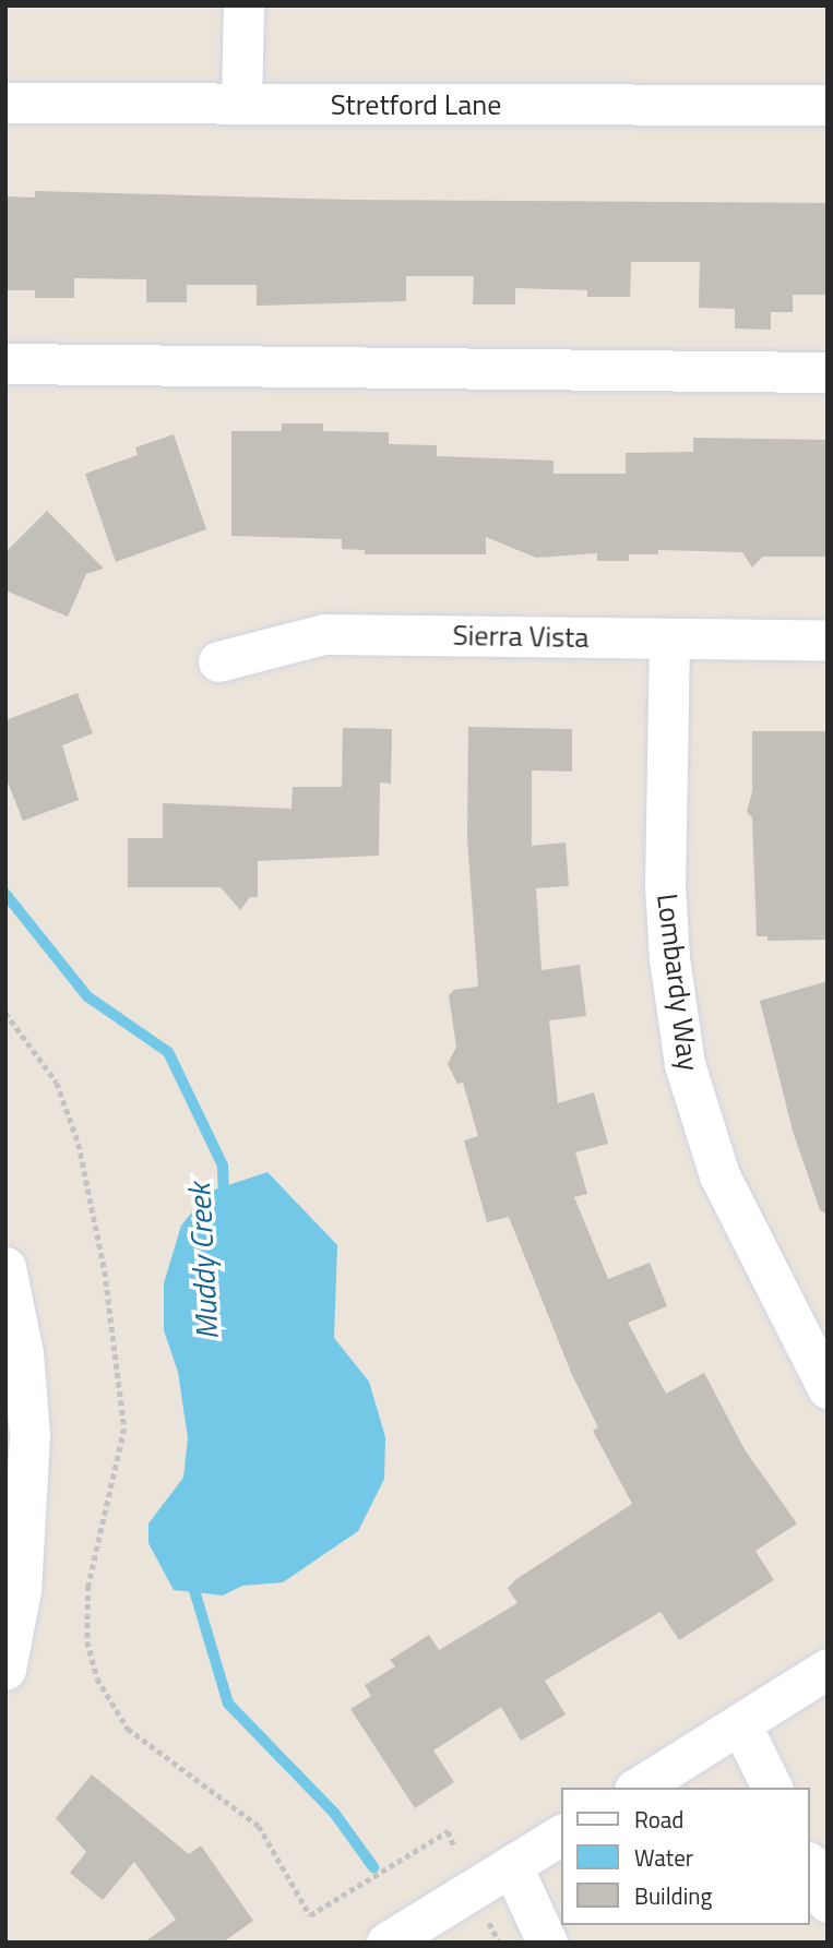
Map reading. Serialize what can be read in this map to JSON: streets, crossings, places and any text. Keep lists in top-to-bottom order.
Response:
{
  "streets": {
    "street": ["Stretford Lane", "Sierra Vista", "Lombardy Way"]
  },
  "crossings": [
    ["Sierra Vista", "Lombardy Way"]
  ],
  "water": ["Muddy Creek"],
  "legend": ["Road", "Water", "Building"]
}
